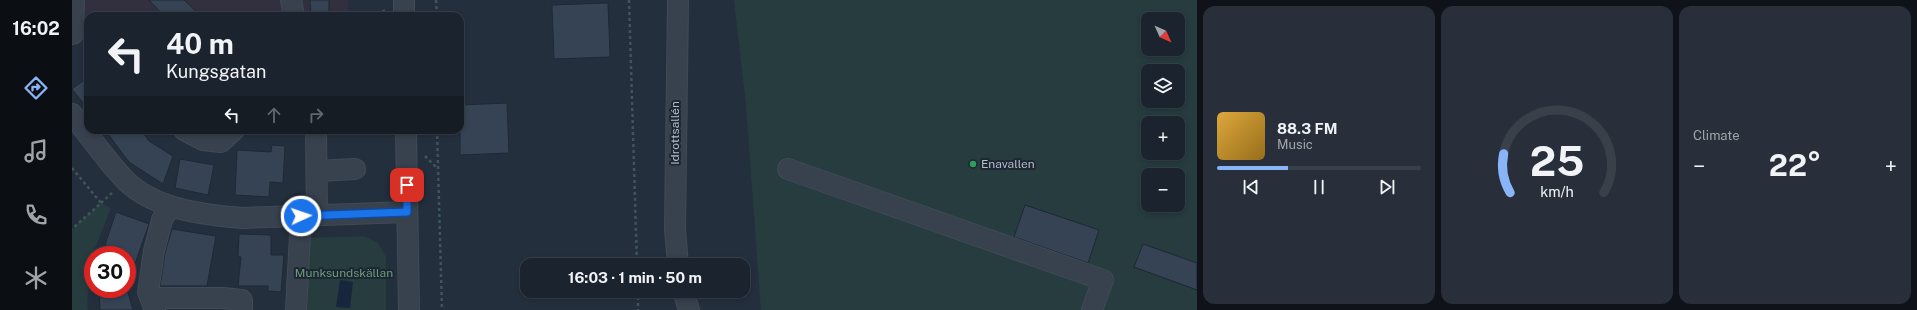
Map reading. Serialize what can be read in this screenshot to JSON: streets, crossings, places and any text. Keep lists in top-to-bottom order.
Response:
{
  "streets": {
    "street": ["Idrottsallén"]
  },
  "parks": ["Munksundskällan"],
  "places": ["Enavallen"],
  "north": "bottom right",
  "page": {
    "tabs": "16:02",
    "tile": "Climate",
    "map_buttons": ["+", "−"],
    "turn": ["40 m", "Kungsgatan"],
    "song": ["88.3 FM", "Music"],
    "heat": ["−", "22°", "+"],
    "limit": "30",
    "trip": "16:03 · 1 min · 50 m",
    "gauge": ["25", "km/h"]
  }
}
